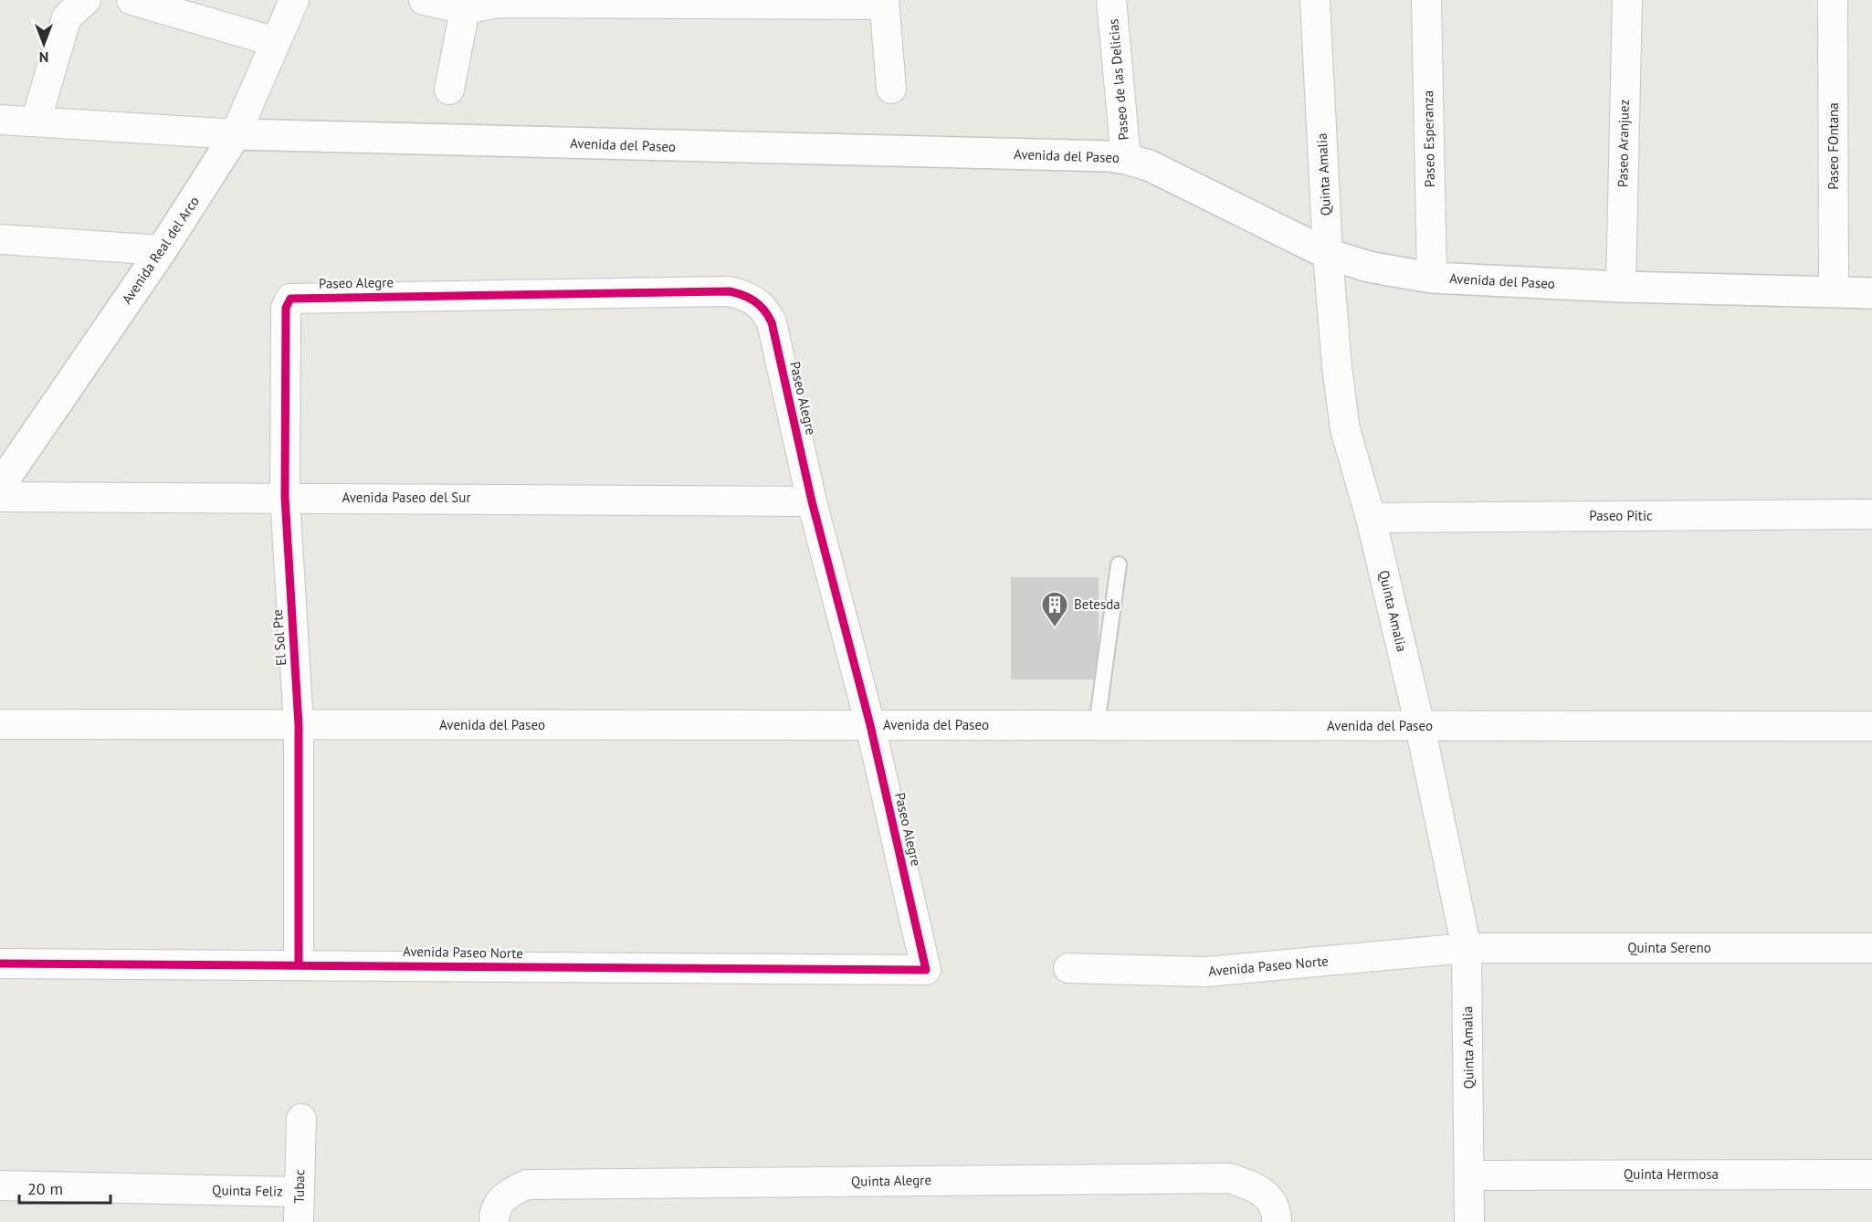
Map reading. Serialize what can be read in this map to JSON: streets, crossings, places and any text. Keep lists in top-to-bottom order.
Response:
{
  "streets": {
    "street": [
      "Paseo de las Delicias",
      "Paseo Esperanza",
      "Paseo Aranjuez",
      "Avenida del Paseo",
      "Paseo FOntana",
      "Quinta Amalia",
      "Avenida Real del Arco",
      "Paseo Alegre",
      "Avenida Paseo del Sur",
      "Paseo Pitic",
      "El Sol Pte",
      "Quinta Sereno",
      "Avenida Paseo Norte",
      "Quinta Hermosa",
      "Quinta Alegre",
      "Tubac",
      "Quinta Feliz"
    ]
  },
  "crossings": [
    ["Paseo de las Delicias", "Avenida del Paseo"],
    ["Paseo Esperanza", "Avenida del Paseo"],
    ["Paseo Aranjuez", "Avenida del Paseo"],
    ["Avenida del Paseo", "Paseo FOntana"],
    ["Avenida del Paseo", "Quinta Amalia"],
    ["Avenida del Paseo", "Avenida Real del Arco"],
    ["Avenida del Paseo", "Paseo Alegre"],
    ["Avenida del Paseo", "El Sol Pte"],
    ["Quinta Amalia", "Paseo Pitic"],
    ["Quinta Amalia", "Quinta Sereno"],
    ["Quinta Amalia", "Avenida Paseo Norte"],
    ["Quinta Amalia", "Quinta Hermosa"],
    ["Paseo Alegre", "Avenida Paseo del Sur"],
    ["Paseo Alegre", "El Sol Pte"],
    ["Paseo Alegre", "Avenida Paseo Norte"],
    ["Avenida Paseo del Sur", "El Sol Pte"],
    ["El Sol Pte", "Avenida Paseo Norte"],
    ["Quinta Sereno", "Avenida Paseo Norte"],
    ["Tubac", "Quinta Feliz"]
  ],
  "places": {
    "building": ["Betesda"]
  },
  "scale_bar": "20 m",
  "north": "bottom"
}
